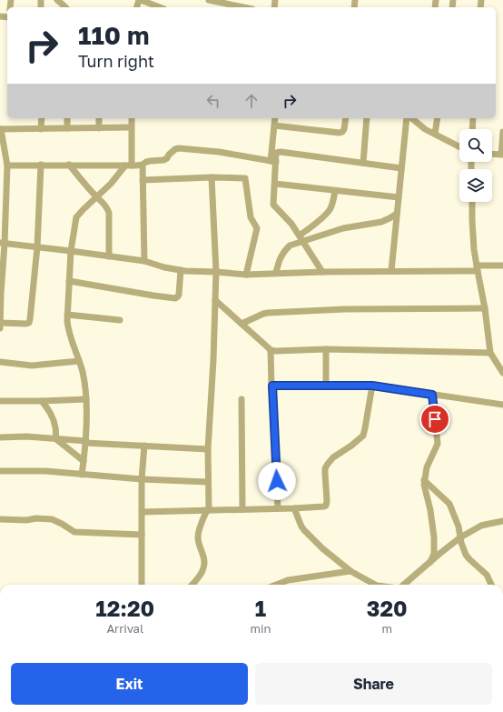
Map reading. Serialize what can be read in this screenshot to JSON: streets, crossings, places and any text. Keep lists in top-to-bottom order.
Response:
{
  "page": {
    "turn": ["110 m", "Turn right"],
    "eta": [
      "12:20",
      "Arrival",
      "1",
      "min",
      "320",
      "m"
    ],
    "buttons": ["Exit", "Share"]
  }
}
